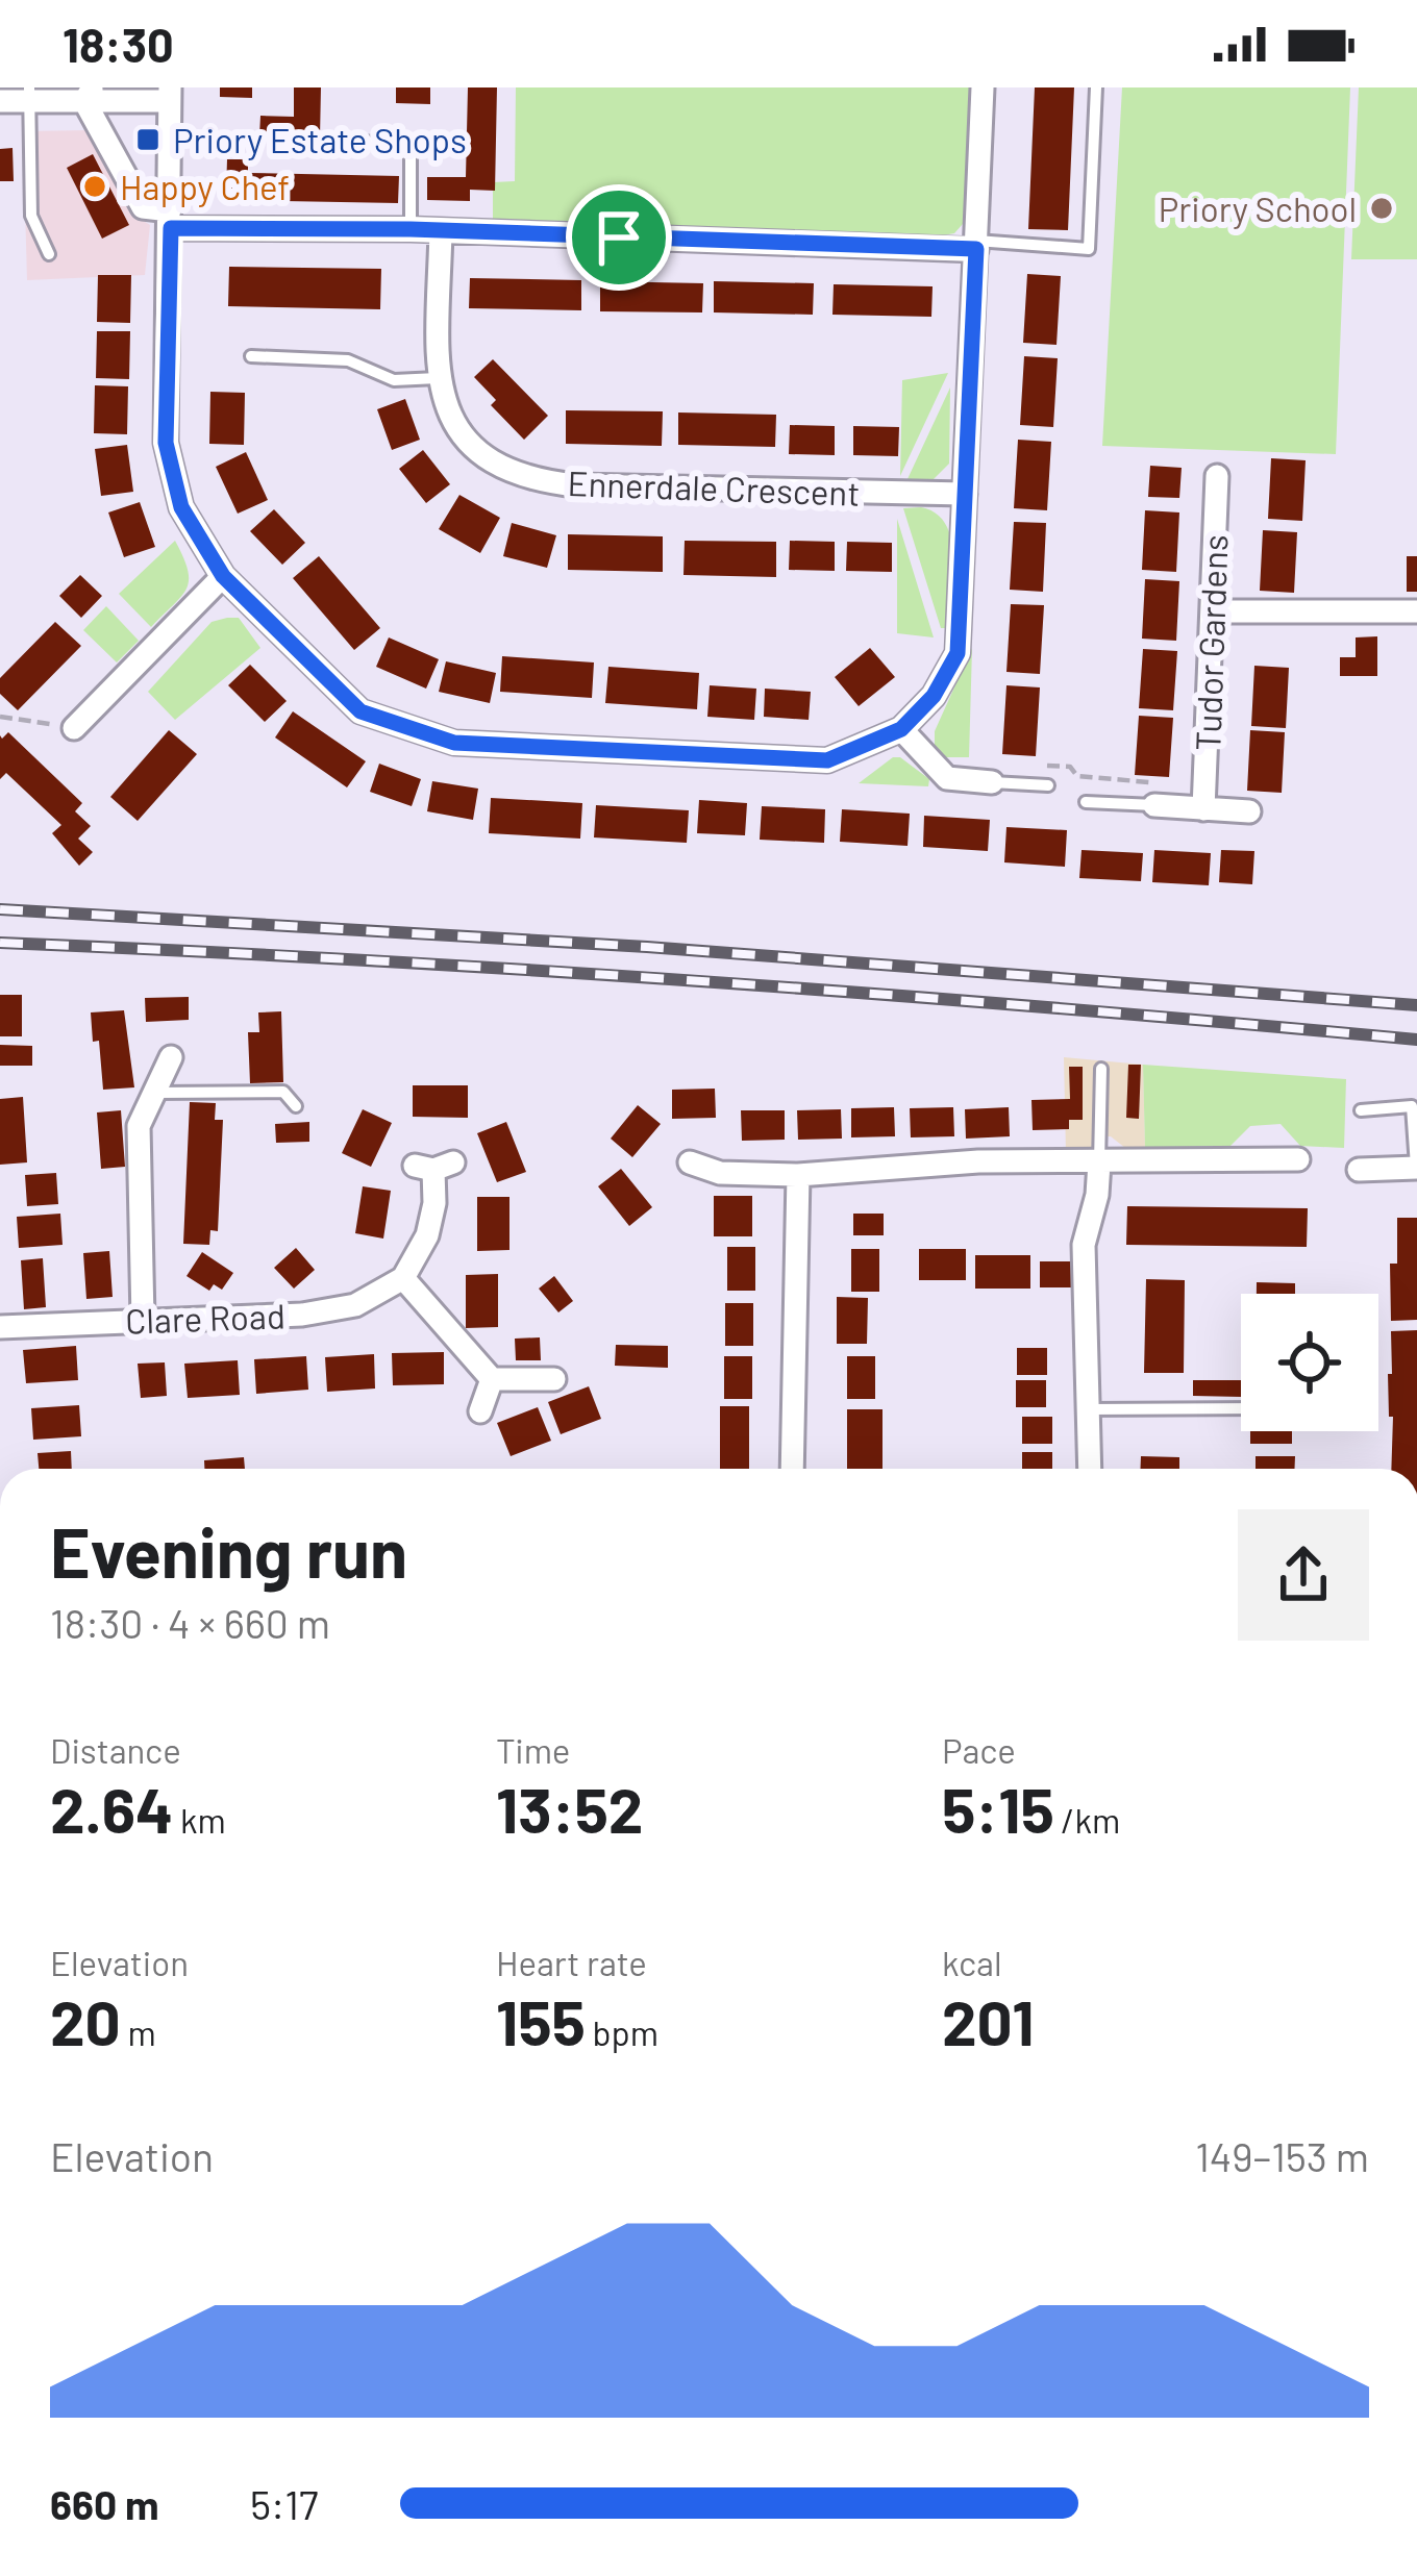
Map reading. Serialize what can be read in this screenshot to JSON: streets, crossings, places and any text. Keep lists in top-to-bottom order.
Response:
{
  "streets": {
    "street": ["Ennerdale Crescent", "Tudor Gardens", "Clare Road"]
  },
  "places": {
    "transit": ["Priory Estate Shops"],
    "other": ["Happy Chef", "Priory School"]
  },
  "page": {
    "status": "18:30",
    "heading": ["Evening run", "18:30 · 4 × 660 m"],
    "stats": [
      ["Distance", "2.64 km"],
      ["Time", "13:52"],
      ["Pace", "5:15 /km"],
      ["Elevation", "20 m"],
      ["Heart rate", "155 bpm"],
      ["kcal", "201"]
    ],
    "chart": ["Elevation", "149–153 m"],
    "list": [
      {
        "name": "660 m",
        "note": "5:17"
      }
    ]
  }
}
